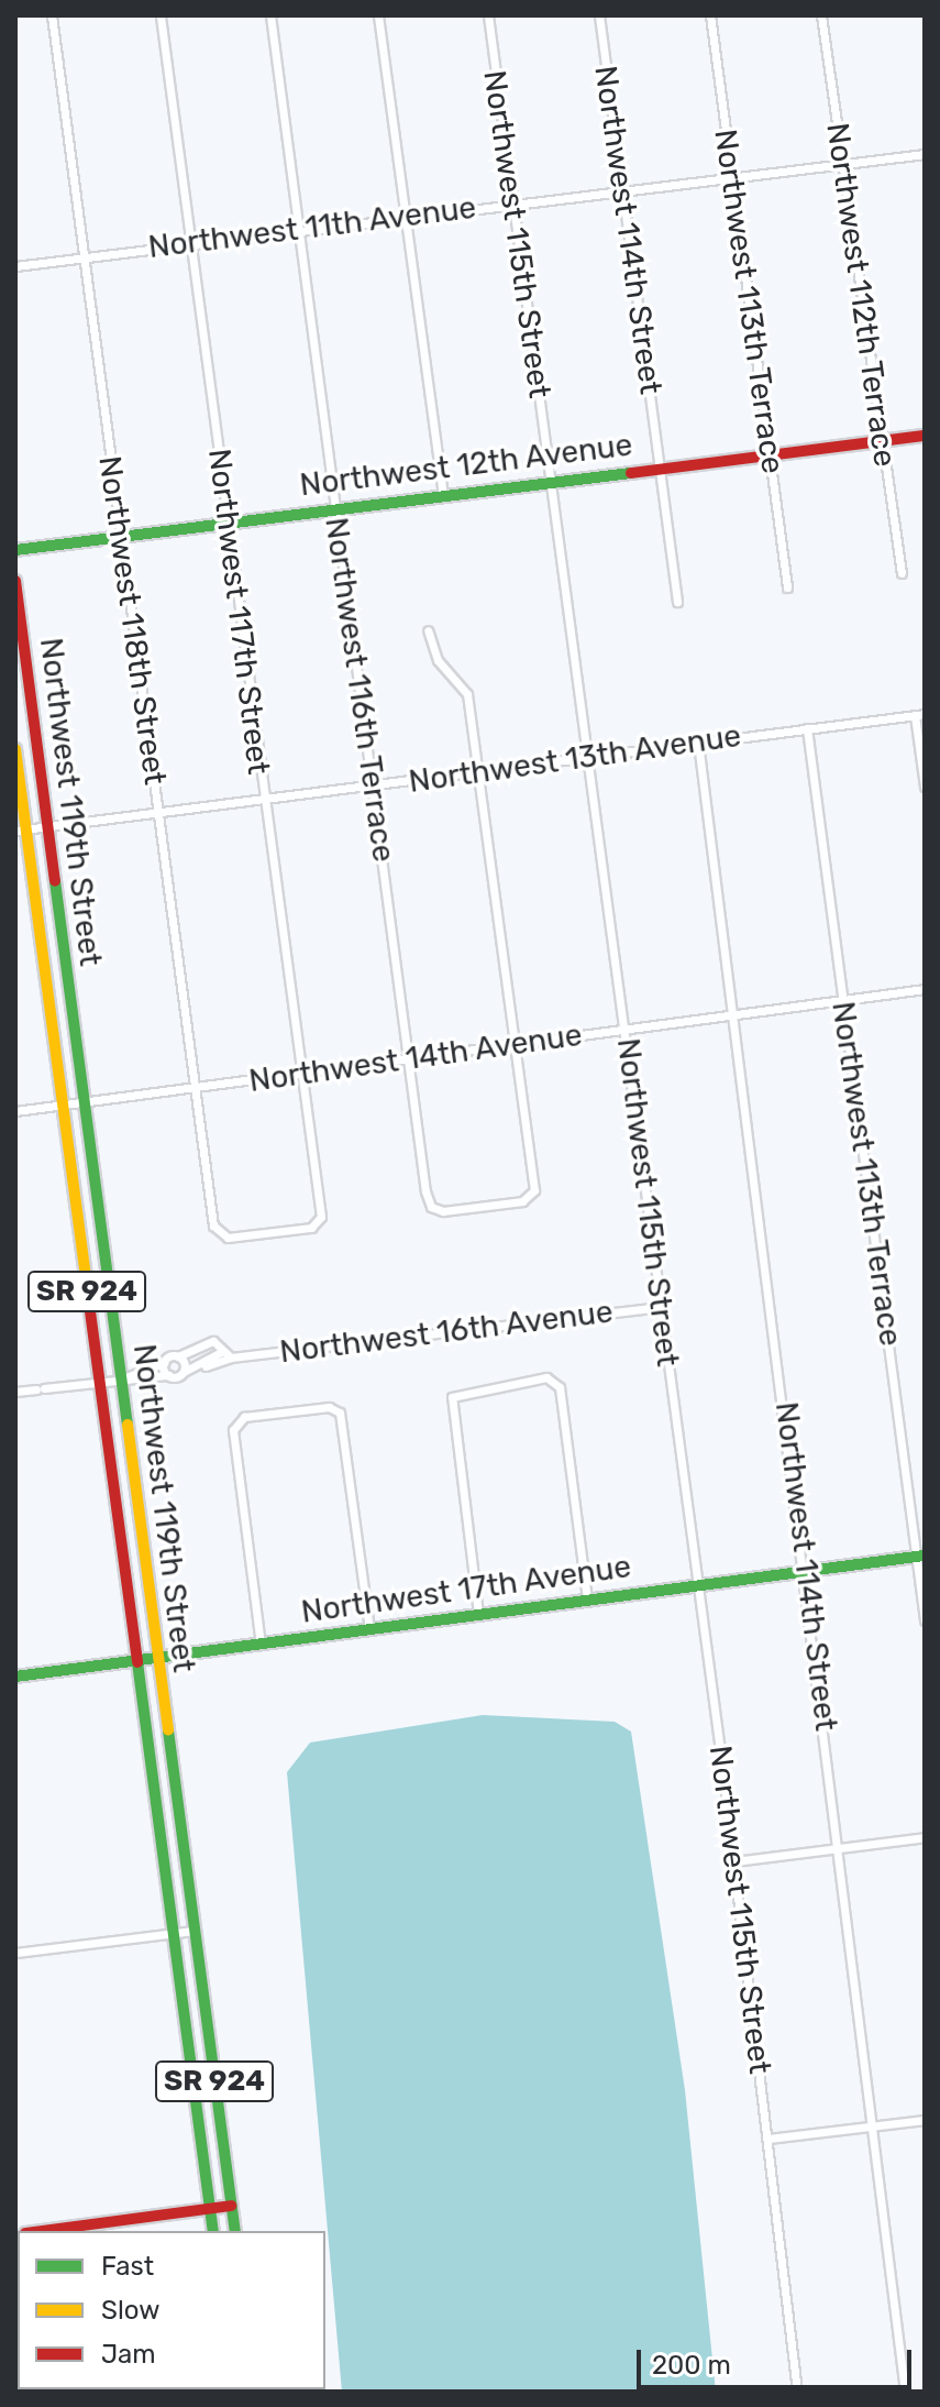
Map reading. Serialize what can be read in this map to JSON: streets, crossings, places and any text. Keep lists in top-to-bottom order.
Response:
{
  "streets": {
    "main road": [
      "Northwest 12th Avenue",
      "Northwest 119th Street",
      "SR 924",
      "Northwest 17th Avenue"
    ],
    "street": [
      "Northwest 11th Avenue",
      "Northwest 114th Street",
      "Northwest 115th Street",
      "Northwest 112th Terrace",
      "Northwest 113th Terrace",
      "Northwest 117th Street",
      "Northwest 118th Street",
      "Northwest 116th Terrace",
      "Northwest 13th Avenue",
      "Northwest 14th Avenue",
      "Northwest 16th Avenue"
    ]
  },
  "crossings": [
    ["Northwest 11th Avenue", "Northwest 114th Street"],
    ["Northwest 11th Avenue", "Northwest 115th Street"],
    ["Northwest 11th Avenue", "Northwest 112th Terrace"],
    ["Northwest 11th Avenue", "Northwest 113th Terrace"],
    ["Northwest 11th Avenue", "Northwest 117th Street"],
    ["Northwest 11th Avenue", "Northwest 118th Street"],
    ["Northwest 11th Avenue", "Northwest 116th Terrace"],
    ["Northwest 114th Street", "Northwest 12th Avenue"],
    ["Northwest 114th Street", "Northwest 13th Avenue"],
    ["Northwest 114th Street", "Northwest 14th Avenue"],
    ["Northwest 114th Street", "Northwest 17th Avenue"],
    ["Northwest 115th Street", "Northwest 12th Avenue"],
    ["Northwest 115th Street", "Northwest 13th Avenue"],
    ["Northwest 115th Street", "Northwest 14th Avenue"],
    ["Northwest 115th Street", "Northwest 16th Avenue"],
    ["Northwest 115th Street", "Northwest 17th Avenue"],
    ["Northwest 112th Terrace", "Northwest 12th Avenue"],
    ["Northwest 113th Terrace", "Northwest 12th Avenue"],
    ["Northwest 113th Terrace", "Northwest 13th Avenue"],
    ["Northwest 113th Terrace", "Northwest 14th Avenue"],
    ["Northwest 113th Terrace", "Northwest 17th Avenue"],
    ["Northwest 12th Avenue", "Northwest 117th Street"],
    ["Northwest 12th Avenue", "Northwest 118th Street"],
    ["Northwest 12th Avenue", "Northwest 116th Terrace"],
    ["Northwest 117th Street", "Northwest 118th Street"],
    ["Northwest 117th Street", "Northwest 13th Avenue"],
    ["Northwest 117th Street", "Northwest 14th Avenue"],
    ["Northwest 118th Street", "Northwest 13th Avenue"],
    ["Northwest 118th Street", "Northwest 14th Avenue"],
    ["Northwest 116th Terrace", "Northwest 13th Avenue"],
    ["Northwest 116th Terrace", "Northwest 14th Avenue"],
    ["Northwest 13th Avenue", "Northwest 119th Street"],
    ["Northwest 119th Street", "Northwest 14th Avenue"],
    ["Northwest 119th Street", "Northwest 16th Avenue"],
    ["Northwest 119th Street", "Northwest 17th Avenue"]
  ],
  "legend": ["Fast", "Slow", "Jam"],
  "scale_bar": "200 m"
}
